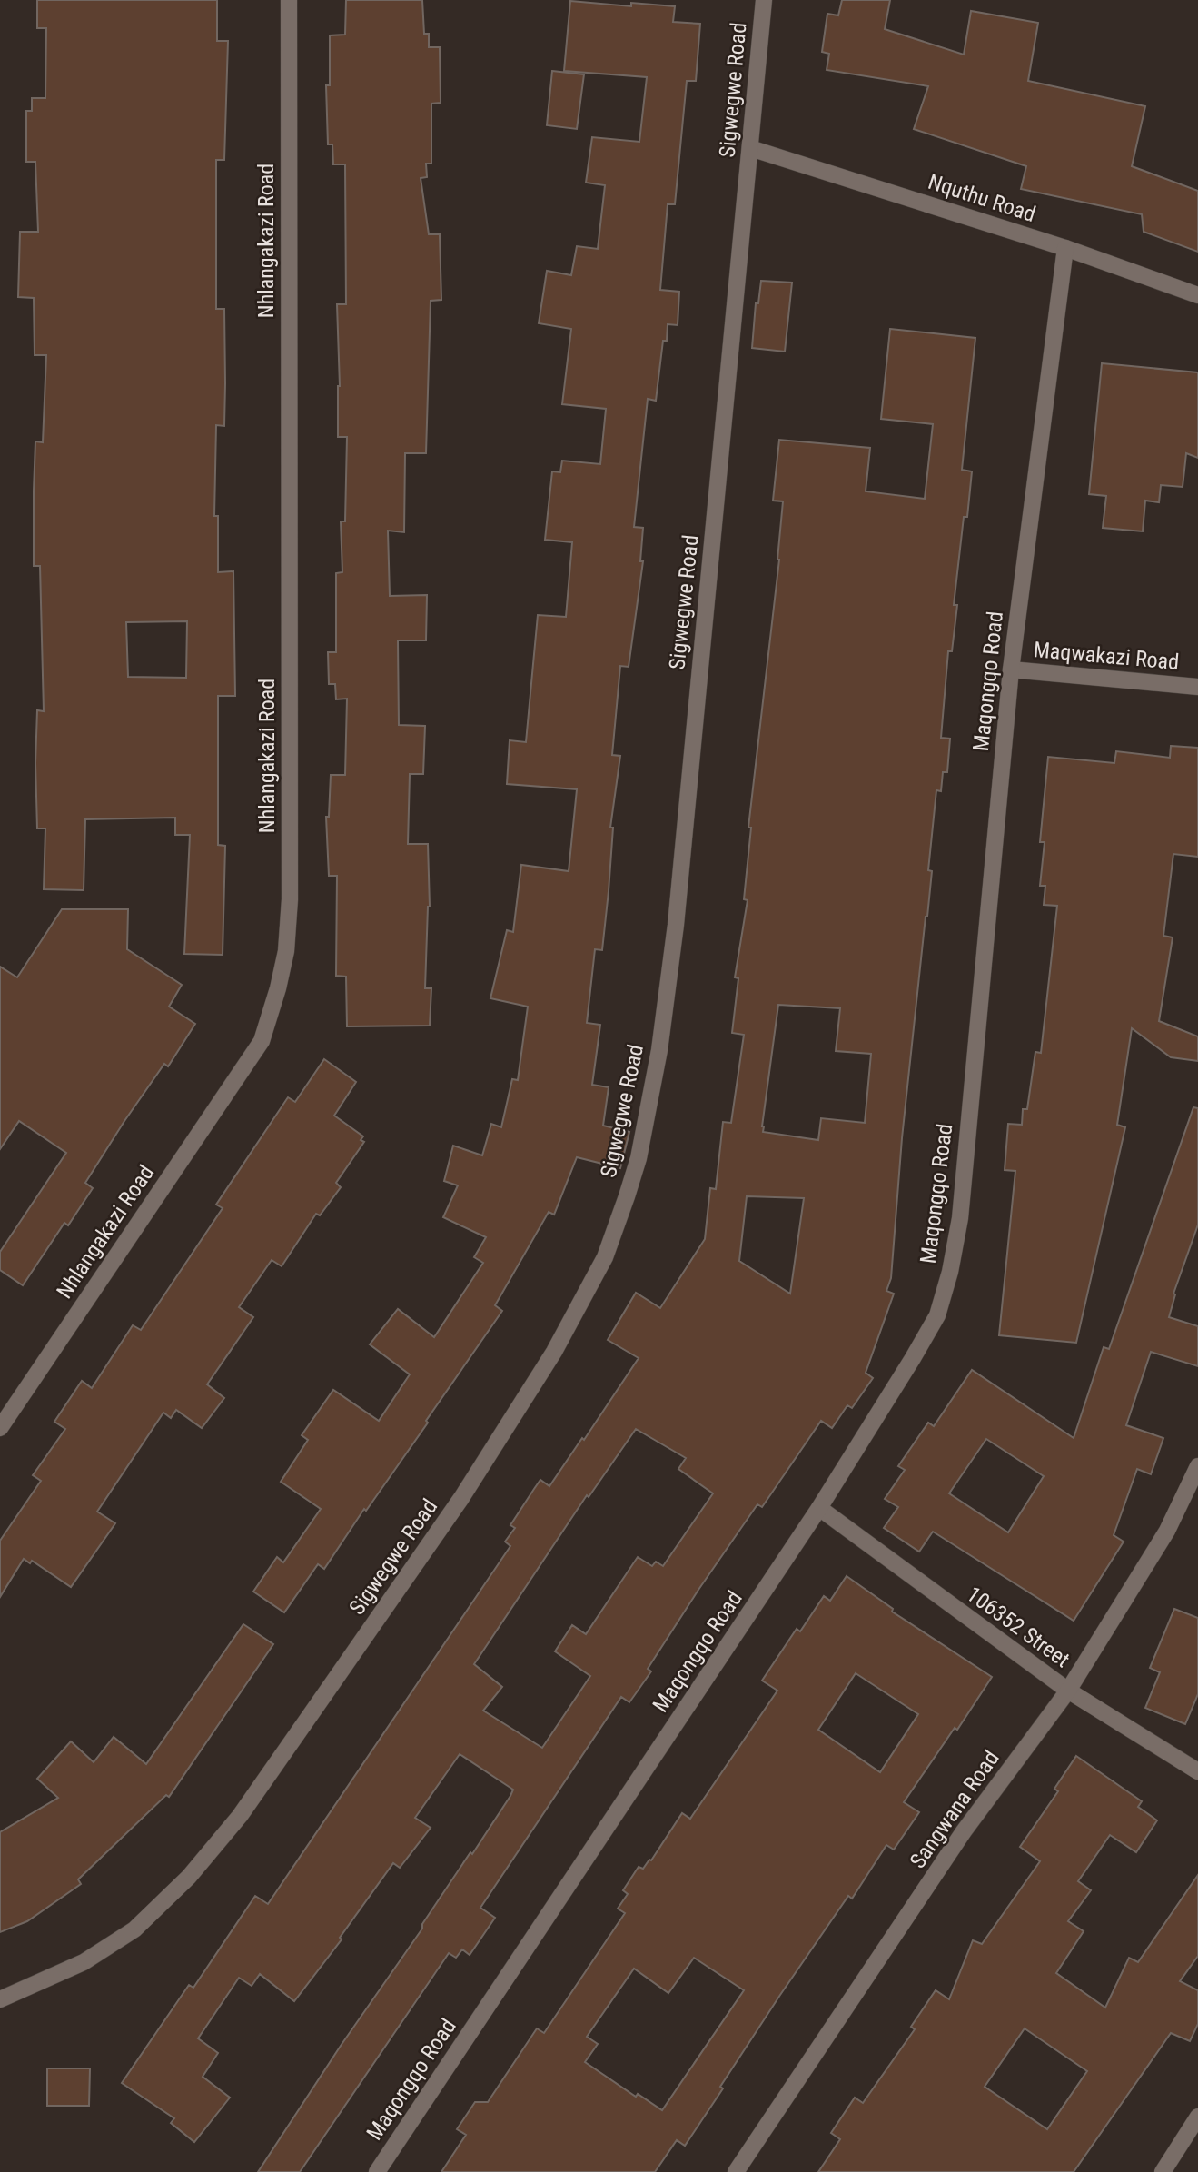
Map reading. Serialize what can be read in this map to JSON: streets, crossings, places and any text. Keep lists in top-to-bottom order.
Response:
{
  "streets": {
    "street": [
      "Sigwegwe Road",
      "Nquthu Road",
      "Nhlangakazi Road",
      "Maqwakazi Road",
      "Maqongqo Road",
      "106352 Street",
      "Sangwana Road"
    ]
  },
  "crossings": [
    ["Sigwegwe Road", "Nquthu Road"],
    ["Nquthu Road", "Maqongqo Road"],
    ["Maqwakazi Road", "Maqongqo Road"],
    ["Maqongqo Road", "106352 Street"],
    ["106352 Street", "Sangwana Road"]
  ]
}
